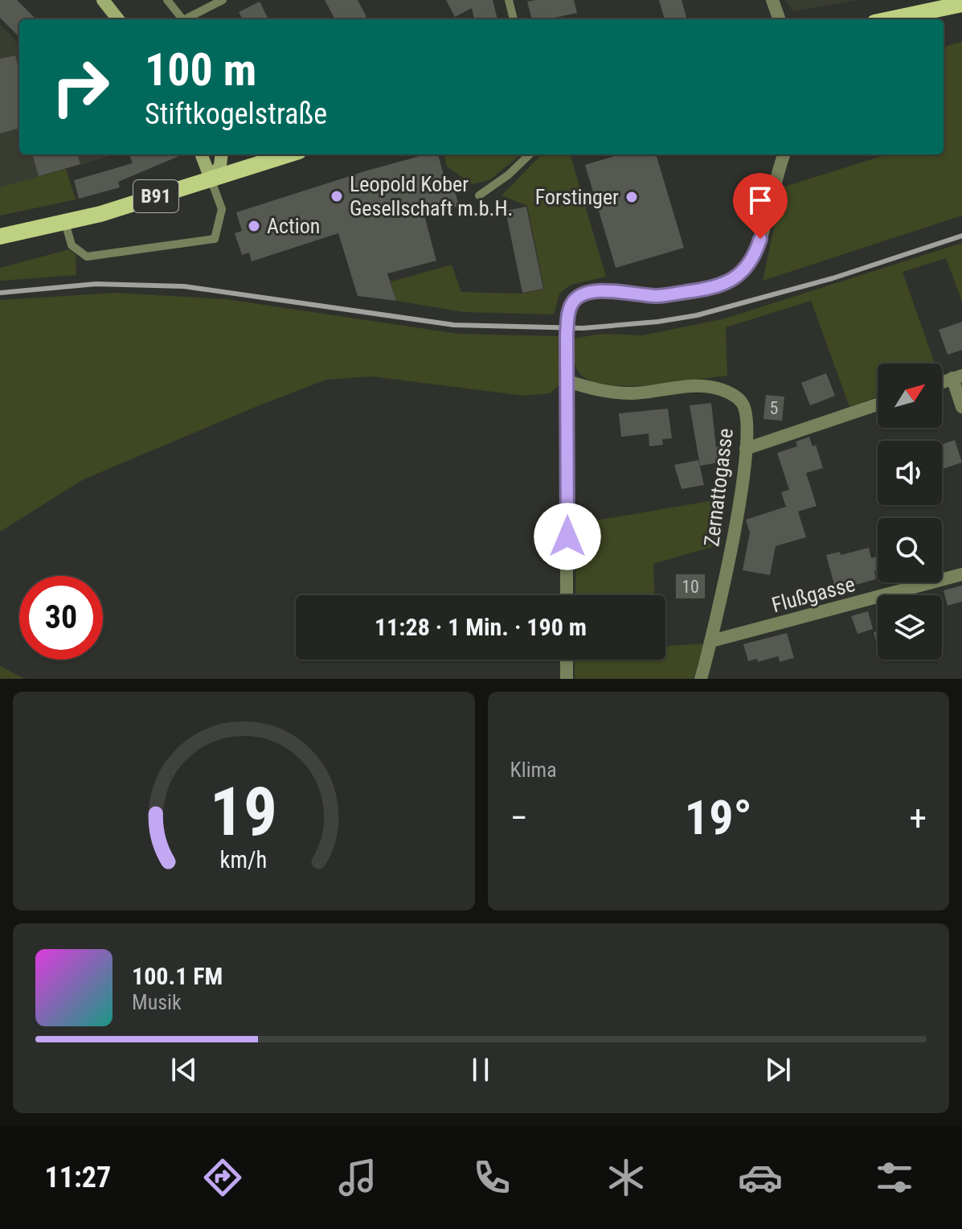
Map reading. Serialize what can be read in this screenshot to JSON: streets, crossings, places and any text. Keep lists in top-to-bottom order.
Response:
{
  "streets": {
    "main road": ["B91"],
    "street": ["Zernattogasse", "Flußgasse"]
  },
  "crossings": [
    ["Zernattogasse", "Flußgasse"]
  ],
  "places": ["Leopold Kober Gesellschaft m.b.H.", "Forstinger", "Action"],
  "house_numbers": ["5", "10"],
  "north": "top right",
  "page": {
    "turn": ["100 m", "Stiftkogelstraße"],
    "limit": "30",
    "trip": "11:28 · 1 Min. · 190 m",
    "tile": "Klima",
    "heat": ["−", "19°", "+"],
    "song": ["100.1 FM", "Musik"],
    "tabs": "11:27",
    "gauge": ["19", "km/h"]
  }
}
